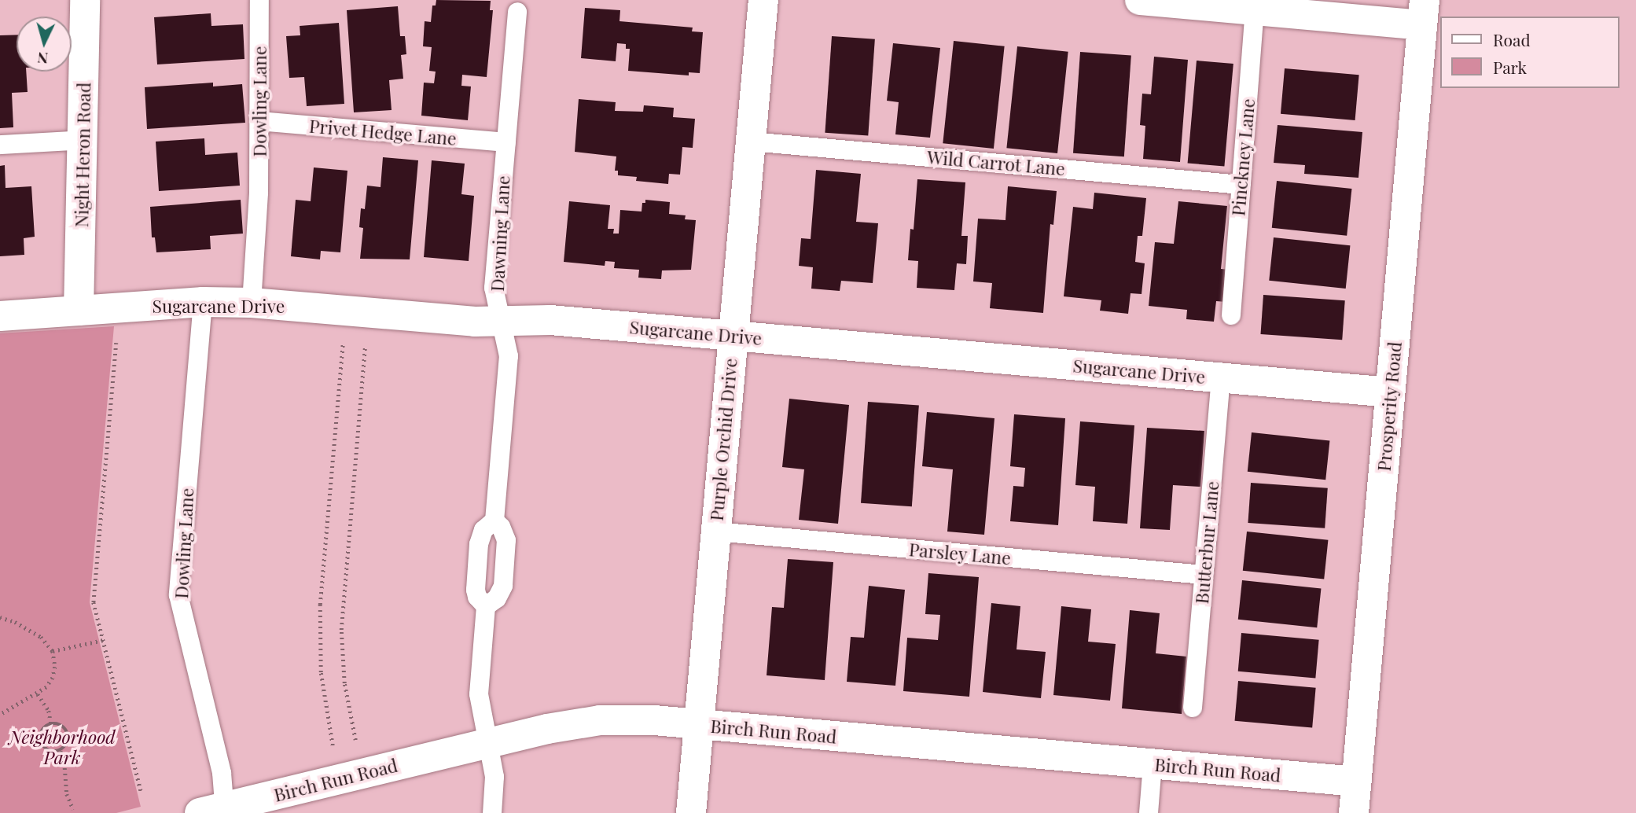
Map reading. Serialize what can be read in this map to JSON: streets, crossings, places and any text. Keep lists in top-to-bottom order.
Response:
{
  "streets": {
    "street": [
      "Night Heron Road",
      "Sugarcane Drive",
      "Prosperity Road",
      "Purple Orchid Drive",
      "Birch Run Road"
    ],
    "lane": [
      "Dowling Lane",
      "Privet Hedge Lane",
      "Pinckney Lane",
      "Wild Carrot Lane",
      "Dawning Lane",
      "Butterbur Lane",
      "Parsley Lane"
    ]
  },
  "crossings": [
    ["Dowling Lane", "Privet Hedge Lane"],
    ["Dowling Lane", "Sugarcane Drive"],
    ["Dowling Lane", "Birch Run Road"],
    ["Privet Hedge Lane", "Dawning Lane"],
    ["Night Heron Road", "Sugarcane Drive"],
    ["Pinckney Lane", "Wild Carrot Lane"],
    ["Wild Carrot Lane", "Purple Orchid Drive"],
    ["Dawning Lane", "Sugarcane Drive"],
    ["Dawning Lane", "Birch Run Road"],
    ["Sugarcane Drive", "Prosperity Road"],
    ["Sugarcane Drive", "Purple Orchid Drive"],
    ["Sugarcane Drive", "Butterbur Lane"],
    ["Prosperity Road", "Birch Run Road"],
    ["Purple Orchid Drive", "Parsley Lane"],
    ["Purple Orchid Drive", "Birch Run Road"],
    ["Butterbur Lane", "Parsley Lane"]
  ],
  "parks": ["Neighborhood Park"],
  "legend": ["Road", "Park"],
  "north": "bottom"
}
